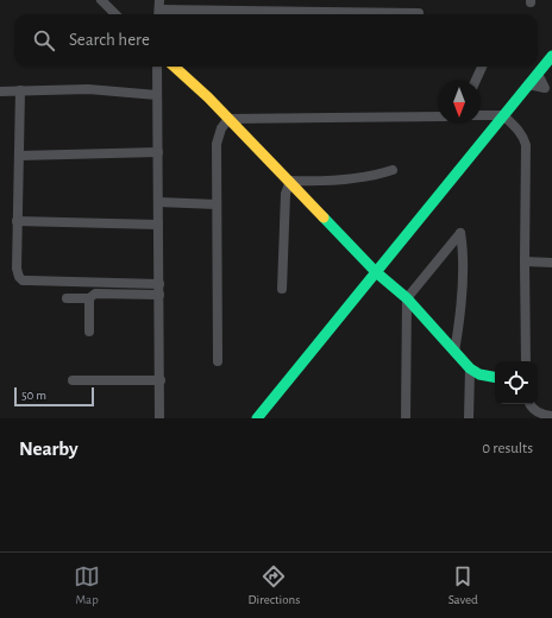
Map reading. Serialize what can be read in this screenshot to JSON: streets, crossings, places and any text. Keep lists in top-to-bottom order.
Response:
{
  "scale_bar": "50 m",
  "north": "bottom",
  "page": {
    "search": "Search here",
    "scale": "50 m",
    "heading": ["Nearby", "0 results"],
    "nav": ["Map", "Directions", "Saved"]
  }
}
